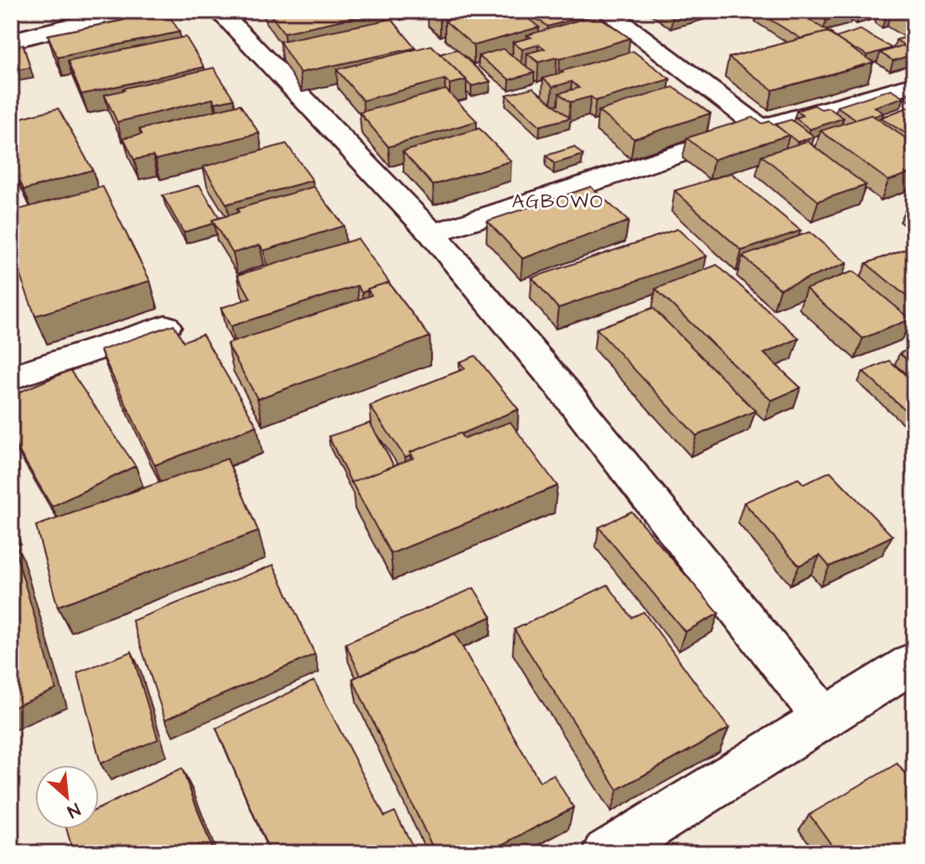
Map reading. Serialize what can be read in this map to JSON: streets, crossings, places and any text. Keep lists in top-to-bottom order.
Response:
{
  "districts": ["AGBOWO"],
  "north": "bottom right"
}
